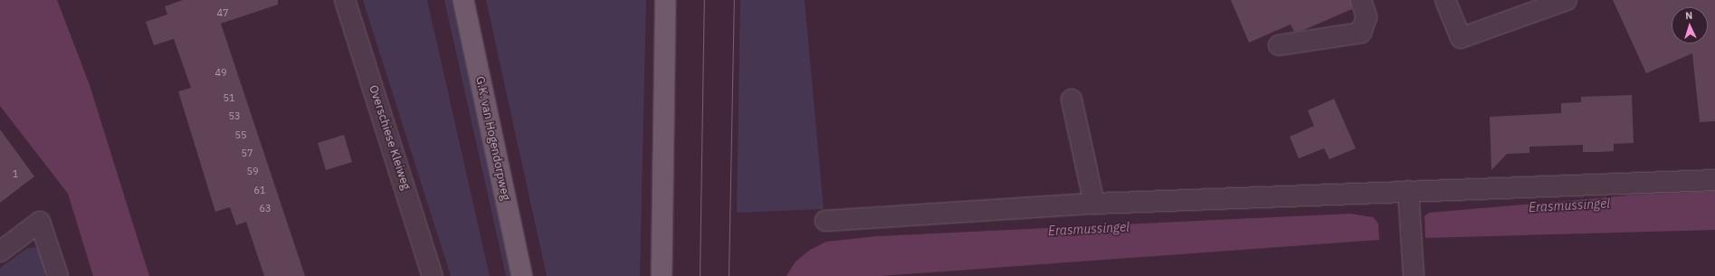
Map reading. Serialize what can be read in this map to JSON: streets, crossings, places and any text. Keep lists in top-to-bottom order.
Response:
{
  "streets": {
    "main road": ["G.K. van Hogendorpweg"],
    "street": ["Overschiese Kleiweg"]
  },
  "water": ["Erasmussingel"],
  "house_numbers": [
    "47",
    "49",
    "51",
    "53",
    "55",
    "57",
    "59",
    "1",
    "61",
    "63"
  ],
  "north": "top"
}
